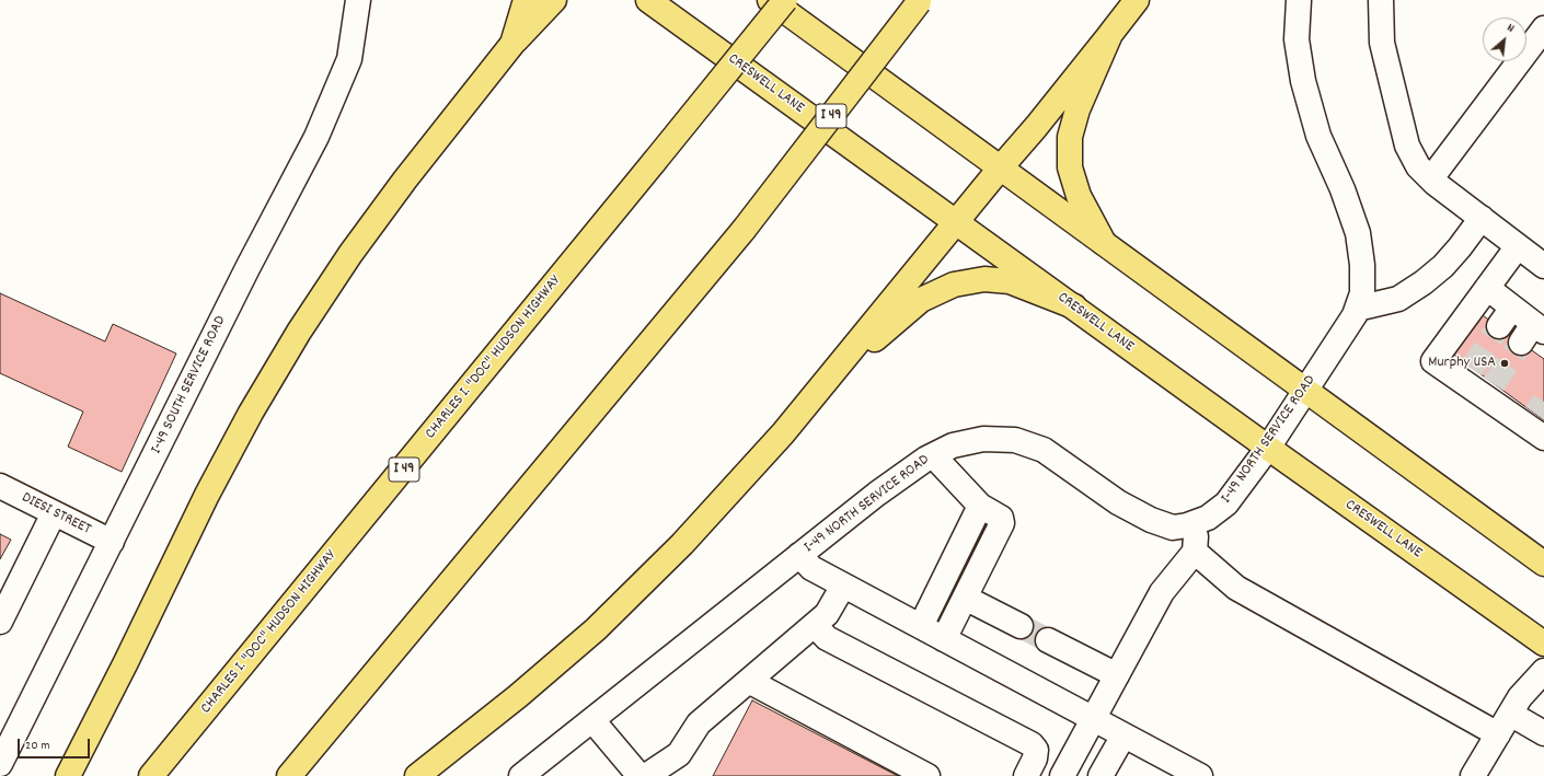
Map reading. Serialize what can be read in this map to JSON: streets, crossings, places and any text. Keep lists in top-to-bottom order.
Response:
{
  "streets": {
    "main road": ["CRESWELL LANE", "I 49", "CHARLES I. \"DOC\" HUDSON HIGHWAY"],
    "street": ["I-49 SOUTH SERVICE ROAD", "I-49 NORTH SERVICE ROAD", "DIESI STREET"]
  },
  "crossings": [
    ["CRESWELL LANE", "I-49 NORTH SERVICE ROAD"],
    ["I-49 SOUTH SERVICE ROAD", "DIESI STREET"]
  ],
  "places": ["Murphy USA"],
  "scale_bar": "20 m",
  "north": "top right"
}
